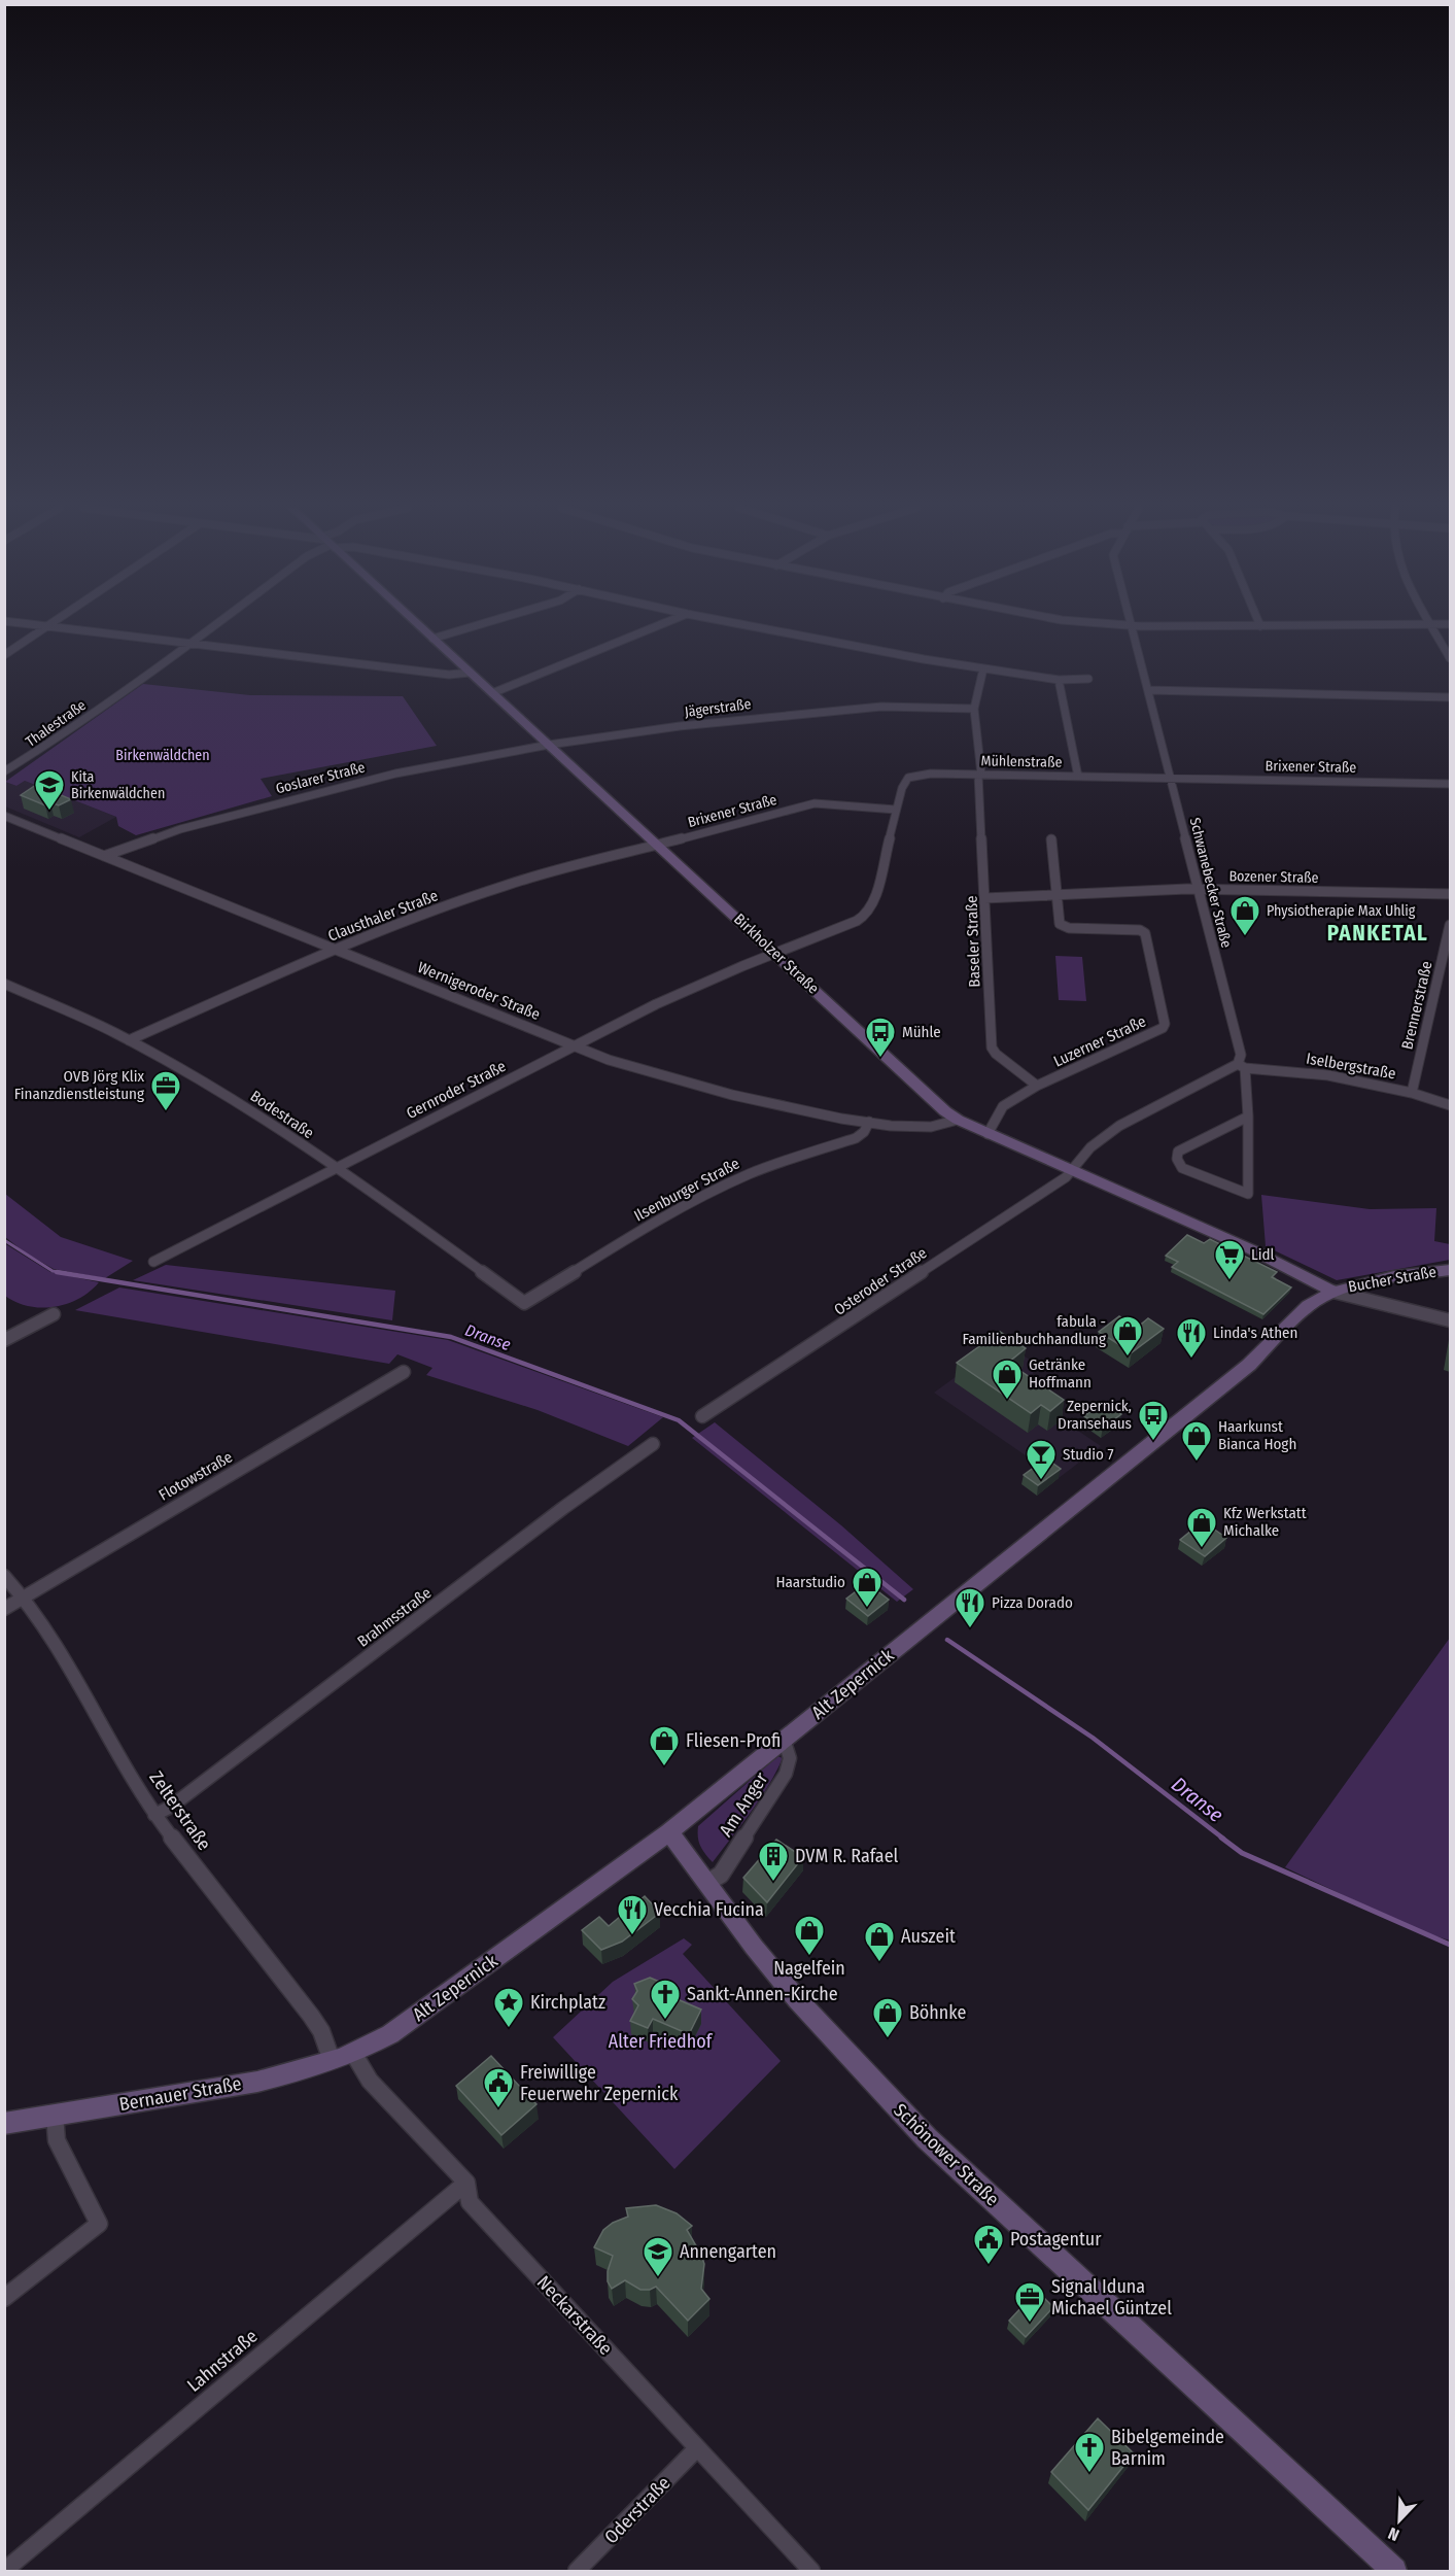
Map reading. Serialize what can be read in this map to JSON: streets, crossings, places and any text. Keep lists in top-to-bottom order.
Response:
{
  "streets": {
    "street": [
      "Jägerstraße",
      "Thalestraße",
      "Mühlenstraße",
      "Brixener Straße",
      "Goslarer Straße",
      "Bozener Straße",
      "Schwanebecker Straße",
      "Clausthaler Straße",
      "Baseler Straße",
      "Birkholzer Straße",
      "Wernigeroder Straße",
      "Brennerstraße",
      "Luzerner Straße",
      "Iselbergstraße",
      "Gernroder Straße",
      "Bodestraße",
      "Ilsenburger Straße",
      "Bucher Straße",
      "Osteroder Straße",
      "Flotowstraße",
      "Brahmsstraße",
      "Alt Zepernick",
      "Am Anger",
      "Zelterstraße",
      "Bernauer Straße",
      "Schönower Straße",
      "Neckarstraße",
      "Lahnstraße",
      "Oderstraße"
    ]
  },
  "crossings": [
    ["Jägerstraße", "Goslarer Straße"],
    ["Jägerstraße", "Baseler Straße"],
    ["Jägerstraße", "Birkholzer Straße"],
    ["Mühlenstraße", "Brixener Straße"],
    ["Mühlenstraße", "Schwanebecker Straße"],
    ["Mühlenstraße", "Baseler Straße"],
    ["Mühlenstraße", "Birkholzer Straße"],
    ["Mühlenstraße", "Gernroder Straße"],
    ["Brixener Straße", "Schwanebecker Straße"],
    ["Brixener Straße", "Clausthaler Straße"],
    ["Brixener Straße", "Birkholzer Straße"],
    ["Goslarer Straße", "Birkholzer Straße"],
    ["Goslarer Straße", "Wernigeroder Straße"],
    ["Bozener Straße", "Schwanebecker Straße"],
    ["Bozener Straße", "Baseler Straße"],
    ["Bozener Straße", "Luzerner Straße"],
    ["Schwanebecker Straße", "Iselbergstraße"],
    ["Schwanebecker Straße", "Osteroder Straße"],
    ["Clausthaler Straße", "Birkholzer Straße"],
    ["Clausthaler Straße", "Wernigeroder Straße"],
    ["Clausthaler Straße", "Bodestraße"],
    ["Baseler Straße", "Luzerner Straße"],
    ["Birkholzer Straße", "Wernigeroder Straße"],
    ["Birkholzer Straße", "Luzerner Straße"],
    ["Birkholzer Straße", "Gernroder Straße"],
    ["Birkholzer Straße", "Bucher Straße"],
    ["Birkholzer Straße", "Osteroder Straße"],
    ["Birkholzer Straße", "Alt Zepernick"],
    ["Wernigeroder Straße", "Gernroder Straße"],
    ["Wernigeroder Straße", "Ilsenburger Straße"],
    ["Brennerstraße", "Iselbergstraße"],
    ["Iselbergstraße", "Osteroder Straße"],
    ["Gernroder Straße", "Bodestraße"],
    ["Bodestraße", "Ilsenburger Straße"],
    ["Bucher Straße", "Alt Zepernick"],
    ["Flotowstraße", "Zelterstraße"],
    ["Brahmsstraße", "Zelterstraße"],
    ["Alt Zepernick", "Am Anger"],
    ["Alt Zepernick", "Bernauer Straße"],
    ["Alt Zepernick", "Schönower Straße"],
    ["Alt Zepernick", "Neckarstraße"],
    ["Am Anger", "Schönower Straße"],
    ["Zelterstraße", "Bernauer Straße"],
    ["Bernauer Straße", "Neckarstraße"],
    ["Neckarstraße", "Lahnstraße"],
    ["Neckarstraße", "Oderstraße"]
  ],
  "districts": ["PANKETAL"],
  "water": ["Dranse"],
  "parks": ["Birkenwäldchen", "Alter Friedhof"],
  "places": {
    "school or university": ["Kita Birkenwäldchen", "Annengarten"],
    "shop": [
      "Physiotherapie Max Uhlig",
      "fabula - Familienbuchhandlung",
      "Getränke Hoffmann",
      "Haarkunst Bianca Hogh",
      "Kfz Werkstatt Michalke",
      "Haarstudio",
      "Fliesen-Profi",
      "Nagelfein",
      "Auszeit",
      "Böhnke"
    ],
    "bus stop": ["Mühle", "Zepernick, Dransehaus"],
    "office": ["OVB Jörg Klix Finanzdienstleistung", "Signal Iduna Michael Güntzel"],
    "supermarket": ["Lidl"],
    "restaurant": ["Linda's Athen", "Pizza Dorado", "Vecchia Fucina"],
    "bar": ["Studio 7"],
    "building": ["DVM R. Rafael"],
    "church": ["Sankt-Annen-Kirche", "Bibelgemeinde Barnim"],
    "place": ["Kirchplatz"],
    "public building": ["Freiwillige Feuerwehr Zepernick", "Postagentur"]
  },
  "north": "bottom left"
}
